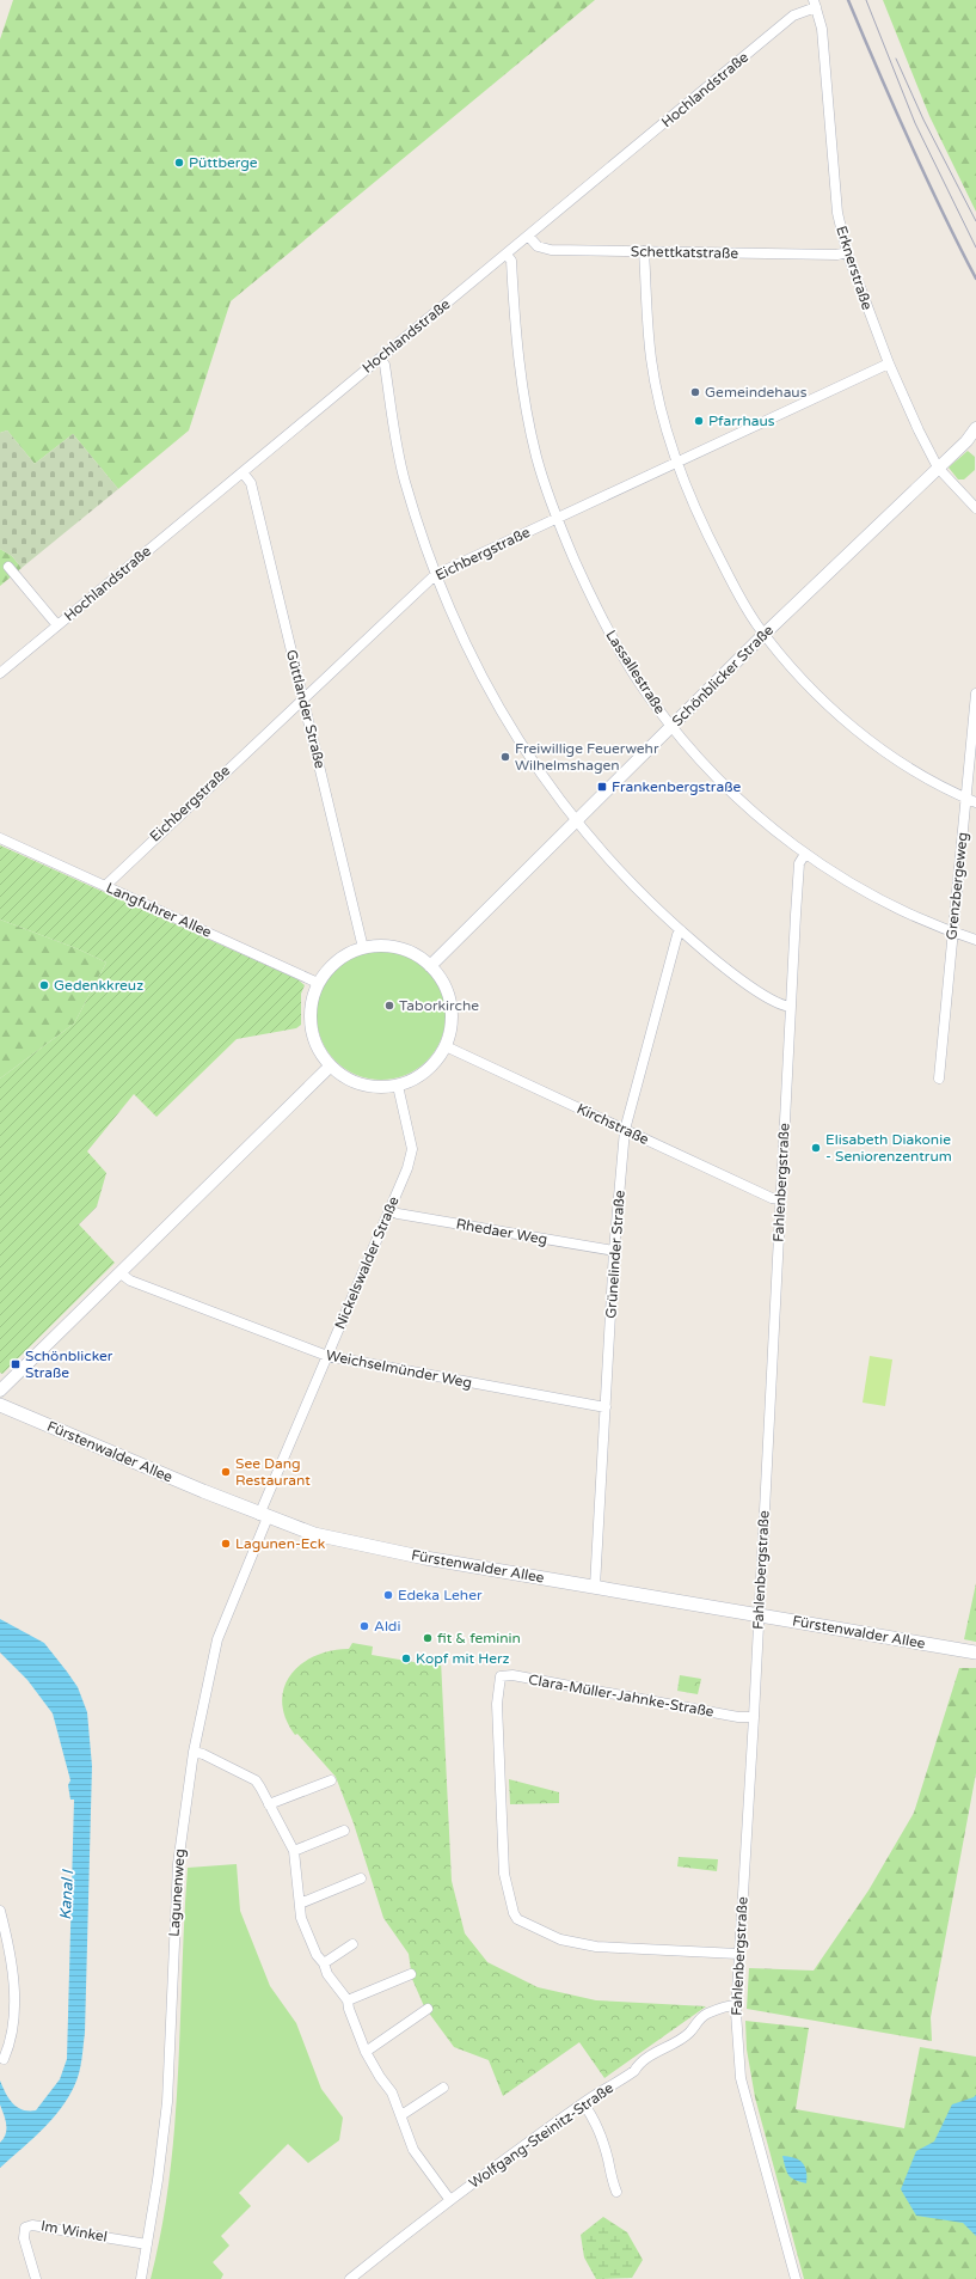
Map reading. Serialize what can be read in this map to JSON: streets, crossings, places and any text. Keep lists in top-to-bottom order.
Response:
{
  "streets": {
    "main road": ["Fürstenwalder Allee"],
    "street": [
      "Hochlandstraße",
      "Schettkatstraße",
      "Erknerstraße",
      "Eichbergstraße",
      "Lassallestraße",
      "Schönblicker Straße",
      "Güttlander Straße",
      "Grenzbergeweg",
      "Langfuhrer Allee",
      "Kirchstraße",
      "Fahlenbergstraße",
      "Rhedaer Weg",
      "Grünelinder Straße",
      "Nickelswalder Straße",
      "Weichselmünder Weg",
      "Clara-Müller-Jahnke-Straße",
      "Lagunenweg",
      "Wolfgang-Steinitz-Straße",
      "Im Winkel"
    ]
  },
  "crossings": [
    ["Hochlandstraße", "Schettkatstraße"],
    ["Hochlandstraße", "Erknerstraße"],
    ["Hochlandstraße", "Lassallestraße"],
    ["Hochlandstraße", "Güttlander Straße"],
    ["Schettkatstraße", "Erknerstraße"],
    ["Erknerstraße", "Eichbergstraße"],
    ["Erknerstraße", "Schönblicker Straße"],
    ["Eichbergstraße", "Lassallestraße"],
    ["Eichbergstraße", "Güttlander Straße"],
    ["Eichbergstraße", "Langfuhrer Allee"],
    ["Lassallestraße", "Schönblicker Straße"],
    ["Lassallestraße", "Grenzbergeweg"],
    ["Lassallestraße", "Fahlenbergstraße"],
    ["Schönblicker Straße", "Güttlander Straße"],
    ["Schönblicker Straße", "Langfuhrer Allee"],
    ["Schönblicker Straße", "Kirchstraße"],
    ["Schönblicker Straße", "Nickelswalder Straße"],
    ["Güttlander Straße", "Langfuhrer Allee"],
    ["Güttlander Straße", "Kirchstraße"],
    ["Güttlander Straße", "Nickelswalder Straße"],
    ["Langfuhrer Allee", "Kirchstraße"],
    ["Langfuhrer Allee", "Nickelswalder Straße"],
    ["Kirchstraße", "Fahlenbergstraße"],
    ["Kirchstraße", "Grünelinder Straße"],
    ["Kirchstraße", "Nickelswalder Straße"],
    ["Fahlenbergstraße", "Fürstenwalder Allee"],
    ["Fahlenbergstraße", "Clara-Müller-Jahnke-Straße"],
    ["Fahlenbergstraße", "Wolfgang-Steinitz-Straße"],
    ["Rhedaer Weg", "Grünelinder Straße"],
    ["Rhedaer Weg", "Nickelswalder Straße"],
    ["Grünelinder Straße", "Weichselmünder Weg"],
    ["Grünelinder Straße", "Fürstenwalder Allee"],
    ["Nickelswalder Straße", "Weichselmünder Weg"],
    ["Nickelswalder Straße", "Fürstenwalder Allee"],
    ["Nickelswalder Straße", "Lagunenweg"],
    ["Fürstenwalder Allee", "Lagunenweg"],
    ["Lagunenweg", "Im Winkel"]
  ],
  "water": ["Kanal I"],
  "places": {
    "other": [
      "Püttberge",
      "Gemeindehaus",
      "Pfarrhaus",
      "Freiwillige Feuerwehr Wilhelmshagen",
      "Gedenkkreuz",
      "Taborkirche",
      "Elisabeth Diakonie - Seniorenzentrum",
      "See Dang Restaurant",
      "Lagunen-Eck",
      "Edeka Leher",
      "Aldi",
      "fit & feminin",
      "Kopf mit Herz"
    ],
    "transit": ["Frankenbergstraße", "Schönblicker Straße"]
  }
}
